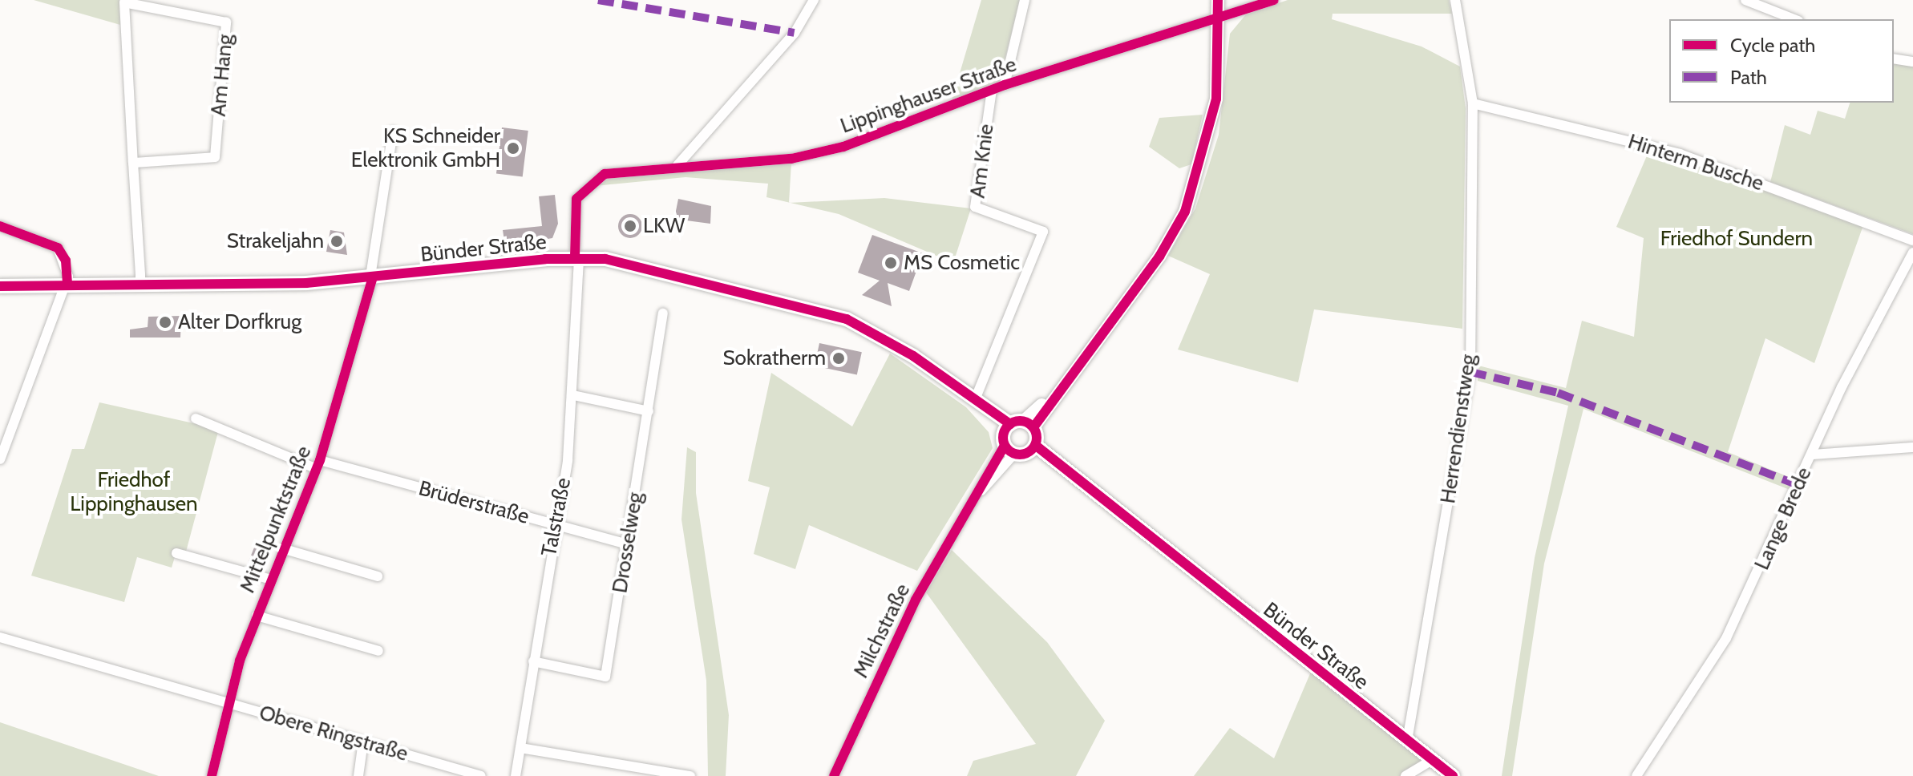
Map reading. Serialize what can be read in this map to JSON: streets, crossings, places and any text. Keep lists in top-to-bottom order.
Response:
{
  "streets": {
    "main road": ["Bünder Straße"],
    "street": [
      "Am Hang",
      "Lippinghauser Straße",
      "Am Knie",
      "Hinterm Busche",
      "Herrendienstweg",
      "Brüderstraße",
      "Talstraße",
      "Lange Brede",
      "Mittelpunktstraße",
      "Drosselweg",
      "Milchstraße",
      "Obere Ringstraße"
    ]
  },
  "crossings": [
    ["Am Hang", "Bünder Straße"],
    ["Lippinghauser Straße", "Am Knie"],
    ["Lippinghauser Straße", "Bünder Straße"],
    ["Lippinghauser Straße", "Talstraße"],
    ["Am Knie", "Bünder Straße"],
    ["Hinterm Busche", "Herrendienstweg"],
    ["Bünder Straße", "Herrendienstweg"],
    ["Bünder Straße", "Talstraße"],
    ["Bünder Straße", "Mittelpunktstraße"],
    ["Bünder Straße", "Milchstraße"],
    ["Brüderstraße", "Talstraße"],
    ["Brüderstraße", "Mittelpunktstraße"],
    ["Brüderstraße", "Drosselweg"],
    ["Talstraße", "Drosselweg"],
    ["Mittelpunktstraße", "Obere Ringstraße"]
  ],
  "parks": ["Friedhof Sundern", "Friedhof Lippinghausen"],
  "places": [
    "KS Schneider Elektronik GmbH",
    "LKW",
    "Strakeljahn",
    "MS Cosmetic",
    "Alter Dorfkrug",
    "Sokratherm"
  ],
  "legend": ["Cycle path", "Path"]
}
